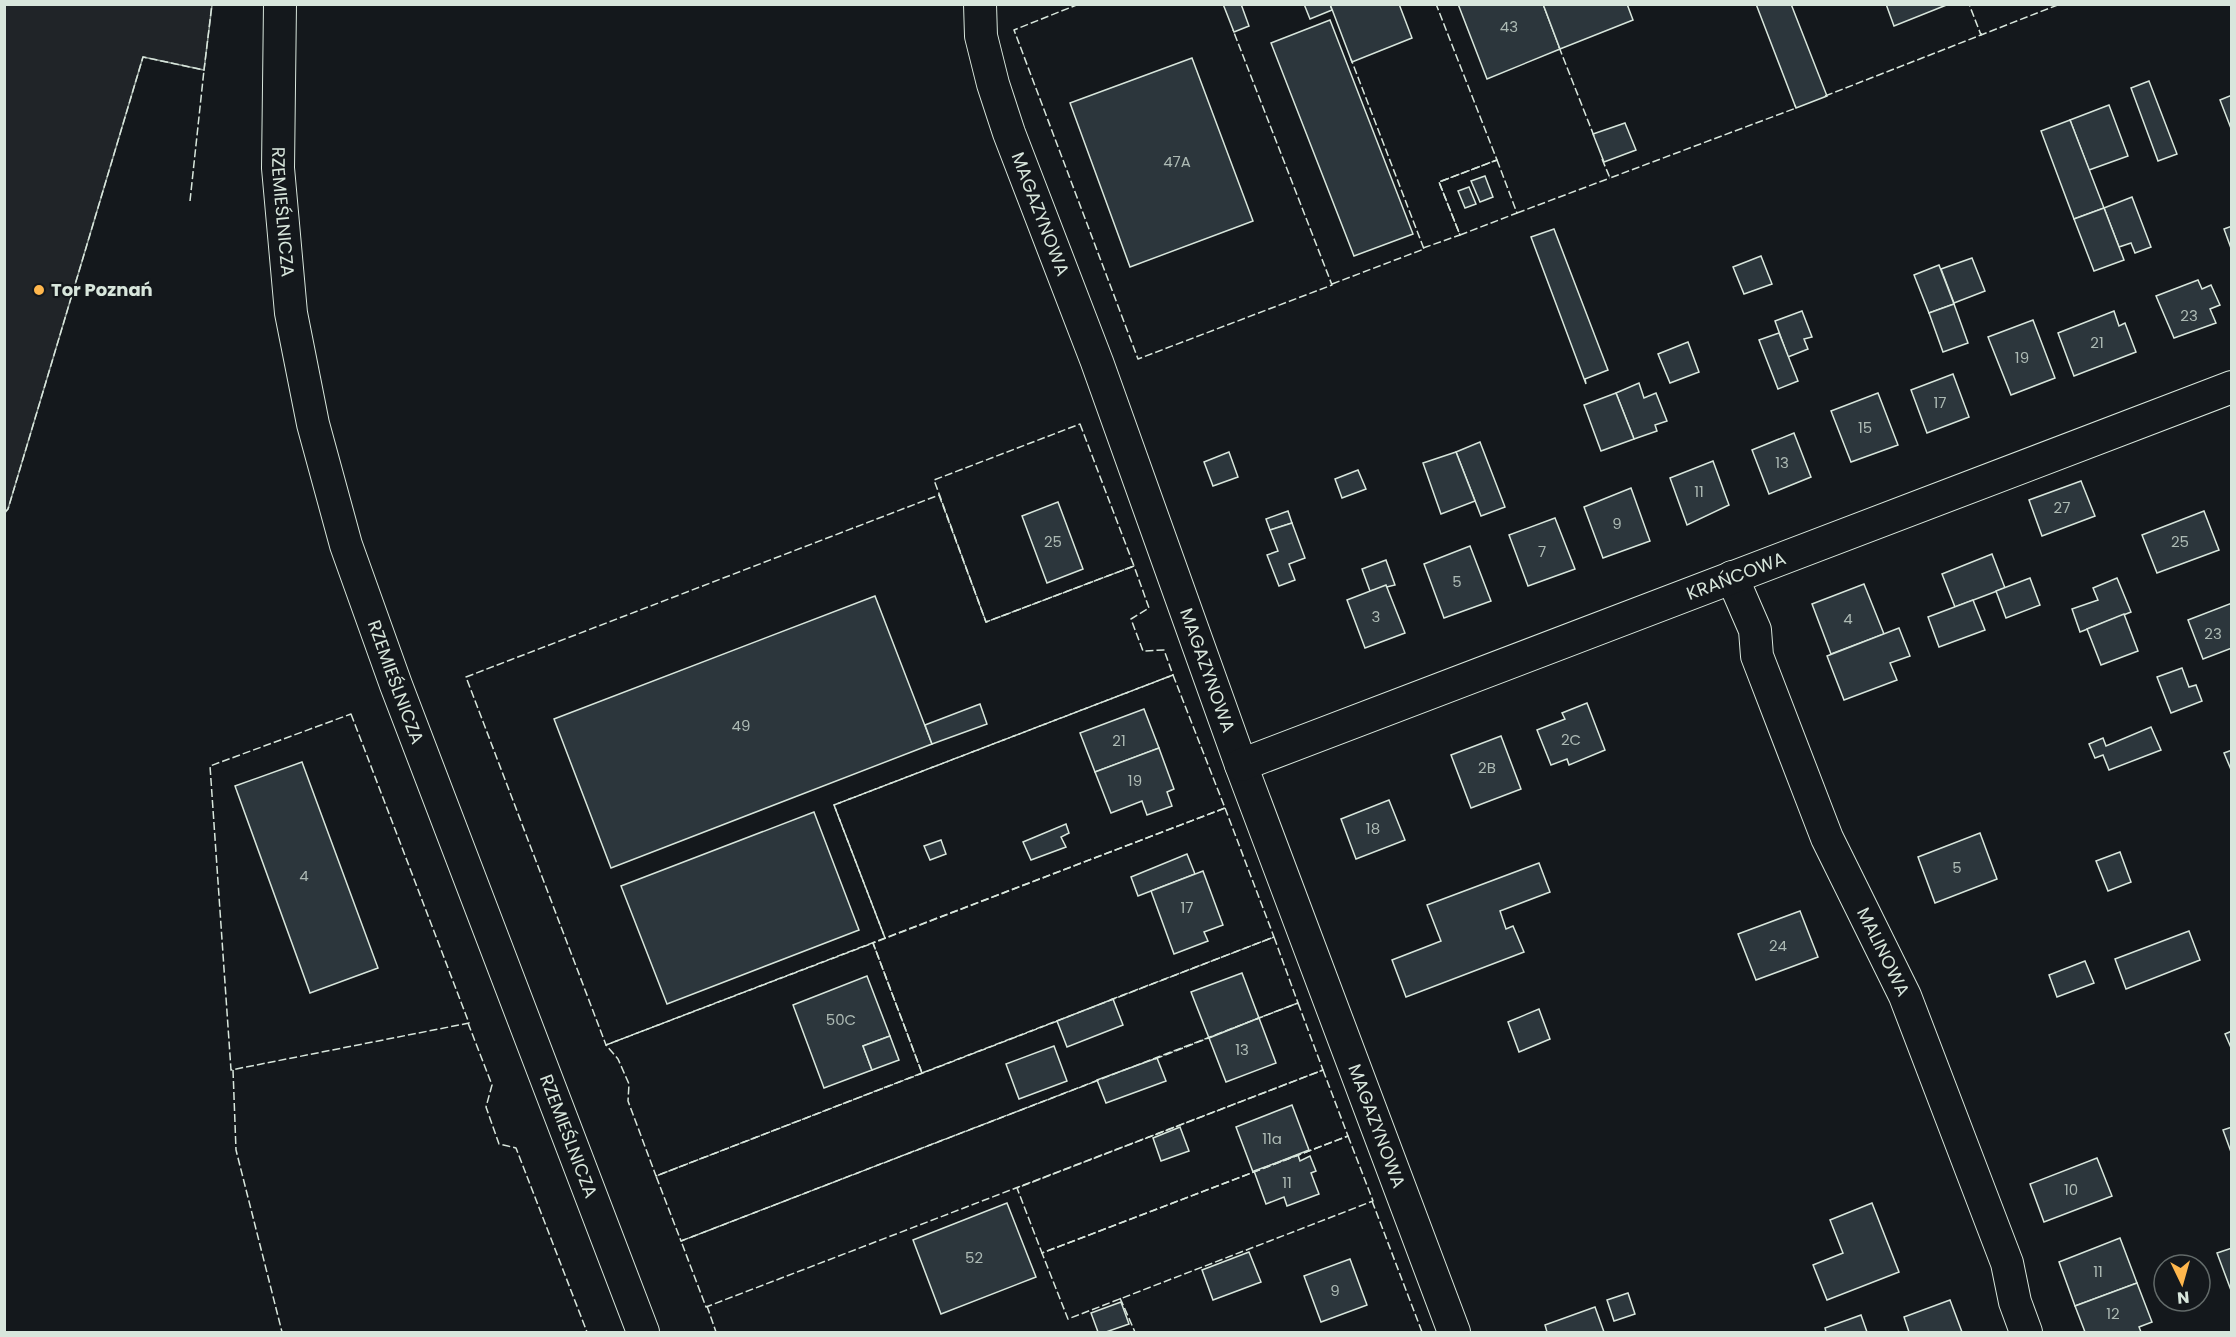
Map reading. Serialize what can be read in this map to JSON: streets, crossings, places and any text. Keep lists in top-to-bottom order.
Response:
{
  "streets": {
    "street": [
      "RZEMIEŚLNICZA",
      "MAGAZYNOWA",
      "KRAŃCOWA",
      "MALINOWA"
    ]
  },
  "crossings": [
    ["MAGAZYNOWA", "KRAŃCOWA"],
    ["KRAŃCOWA", "MALINOWA"]
  ],
  "places": ["Tor Poznań"],
  "house_numbers": [
    "43",
    "47A",
    "23",
    "21",
    "19",
    "17",
    "15",
    "13",
    "11",
    "27",
    "9",
    "25",
    "25",
    "7",
    "5",
    "3",
    "4",
    "23",
    "49",
    "2C",
    "21",
    "2B",
    "19",
    "18",
    "5",
    "4",
    "17",
    "24",
    "50C",
    "13",
    "11a",
    "11",
    "10",
    "52",
    "11",
    "9",
    "12"
  ],
  "north": "bottom"
}
